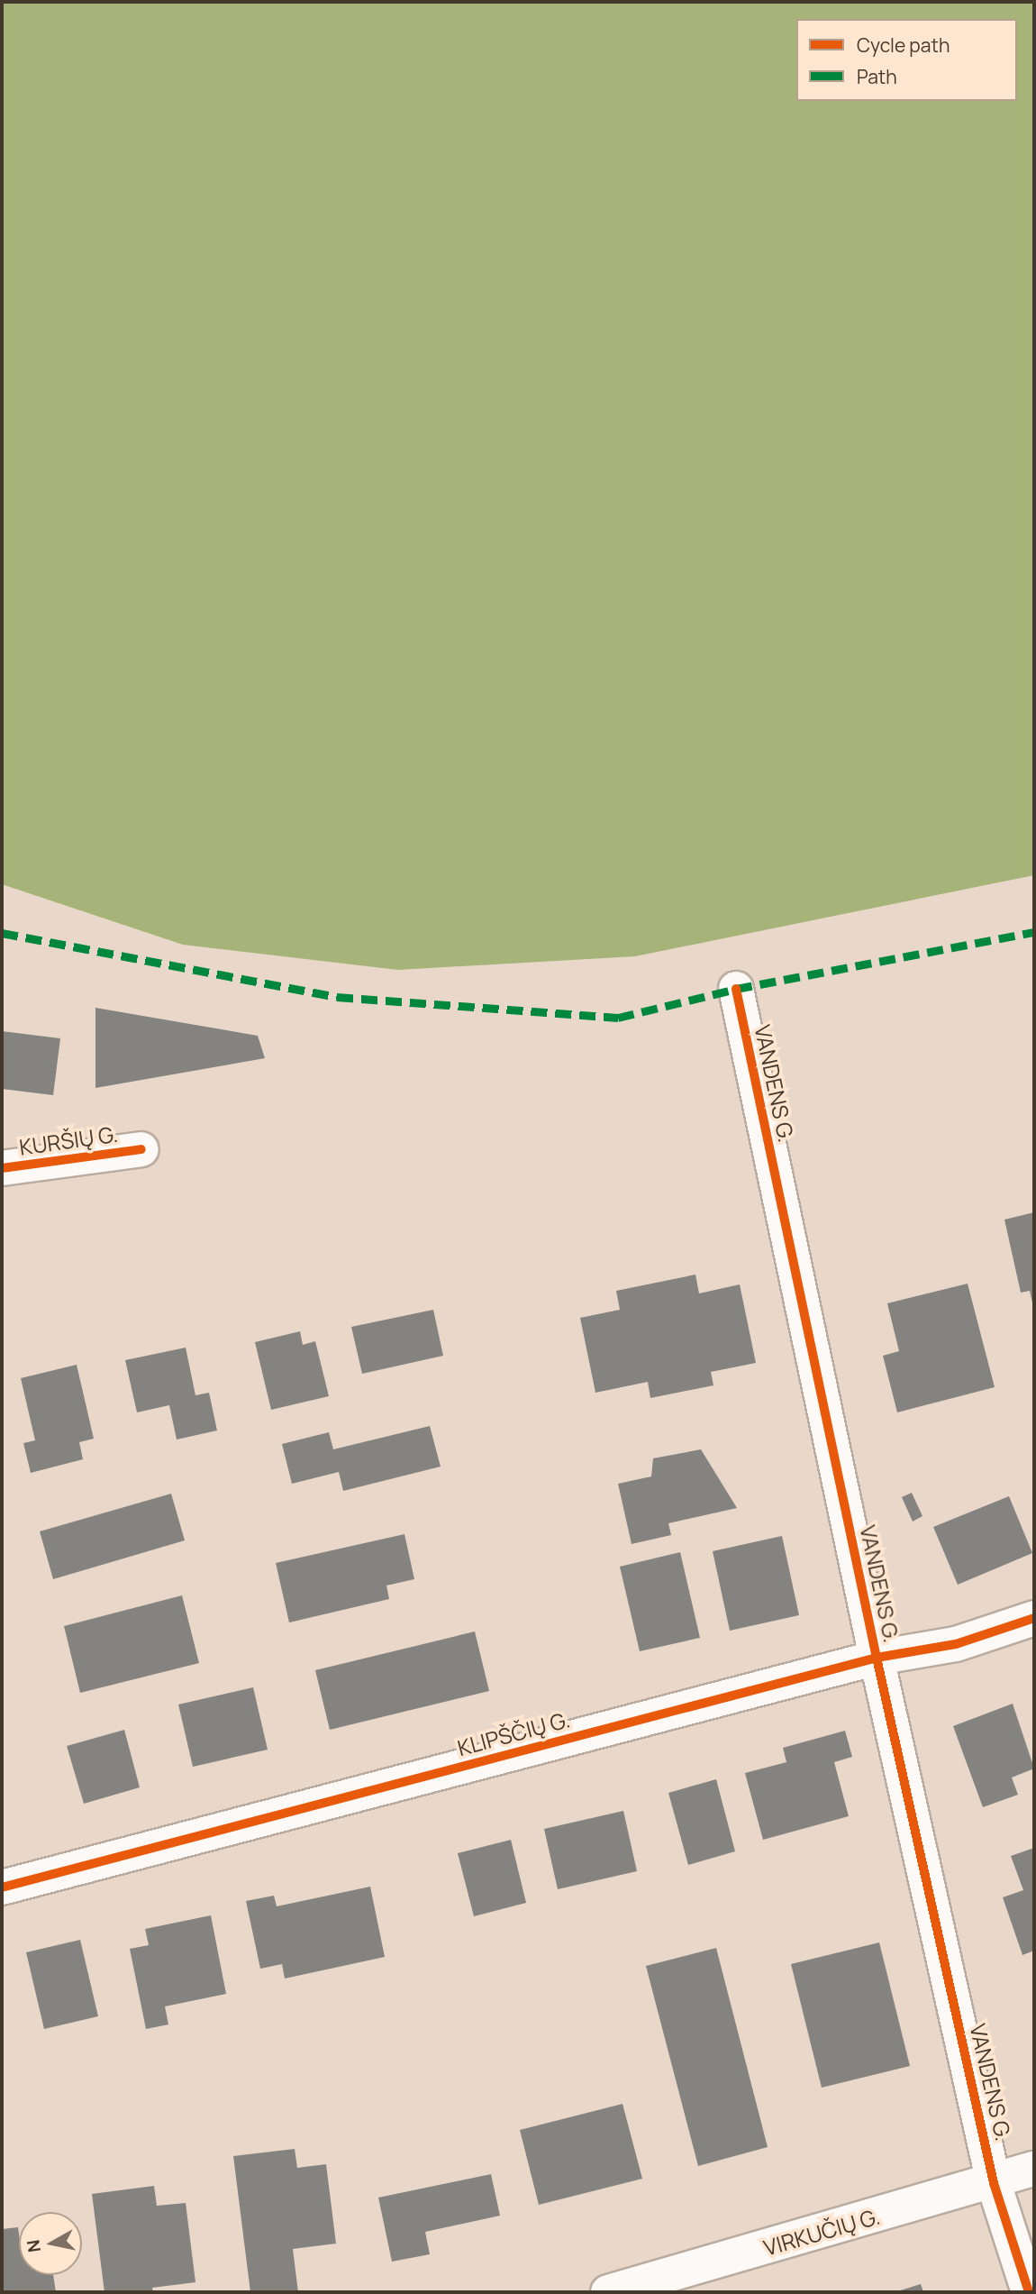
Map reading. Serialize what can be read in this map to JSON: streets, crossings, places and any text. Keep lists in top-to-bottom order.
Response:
{
  "streets": {
    "street": [
      "VANDENS G.",
      "KURŠIŲ G.",
      "KLIPŠČIŲ G.",
      "VIRKUČIŲ G."
    ]
  },
  "crossings": [
    ["VANDENS G.", "KLIPŠČIŲ G."],
    ["VANDENS G.", "VIRKUČIŲ G."]
  ],
  "legend": ["Cycle path", "Path"],
  "north": "left"
}
